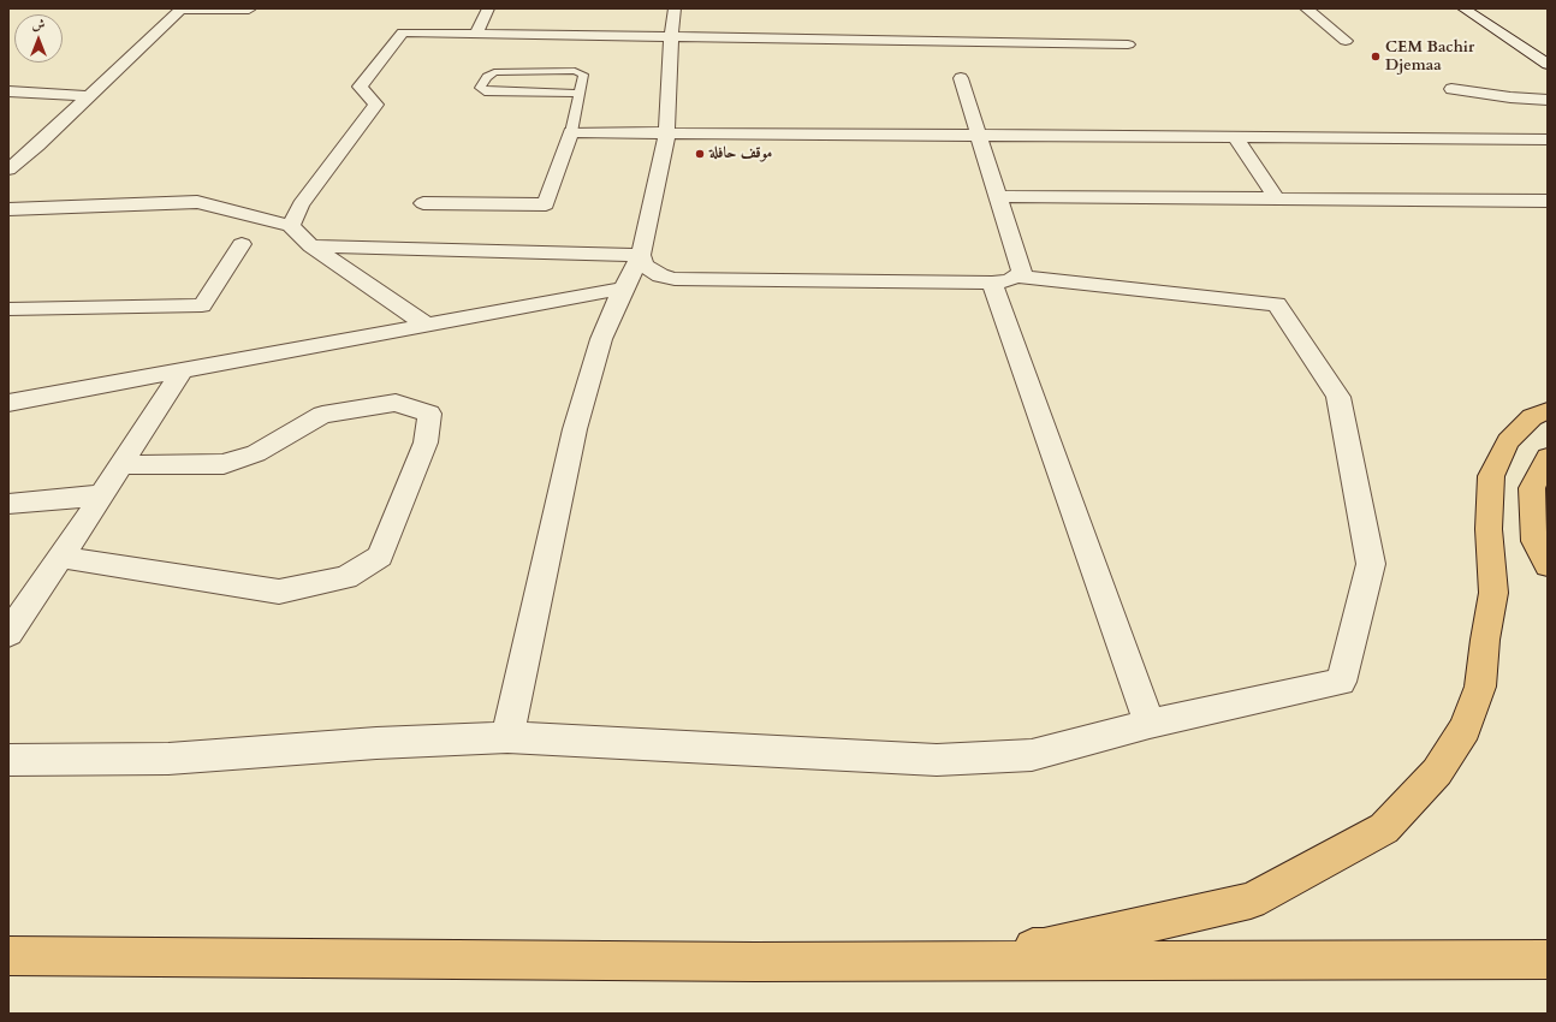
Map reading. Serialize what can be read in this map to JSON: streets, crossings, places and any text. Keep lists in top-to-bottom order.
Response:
{
  "places": ["CEM Bachir Djemaa", "موقف حافلة"],
  "north": "top"
}
